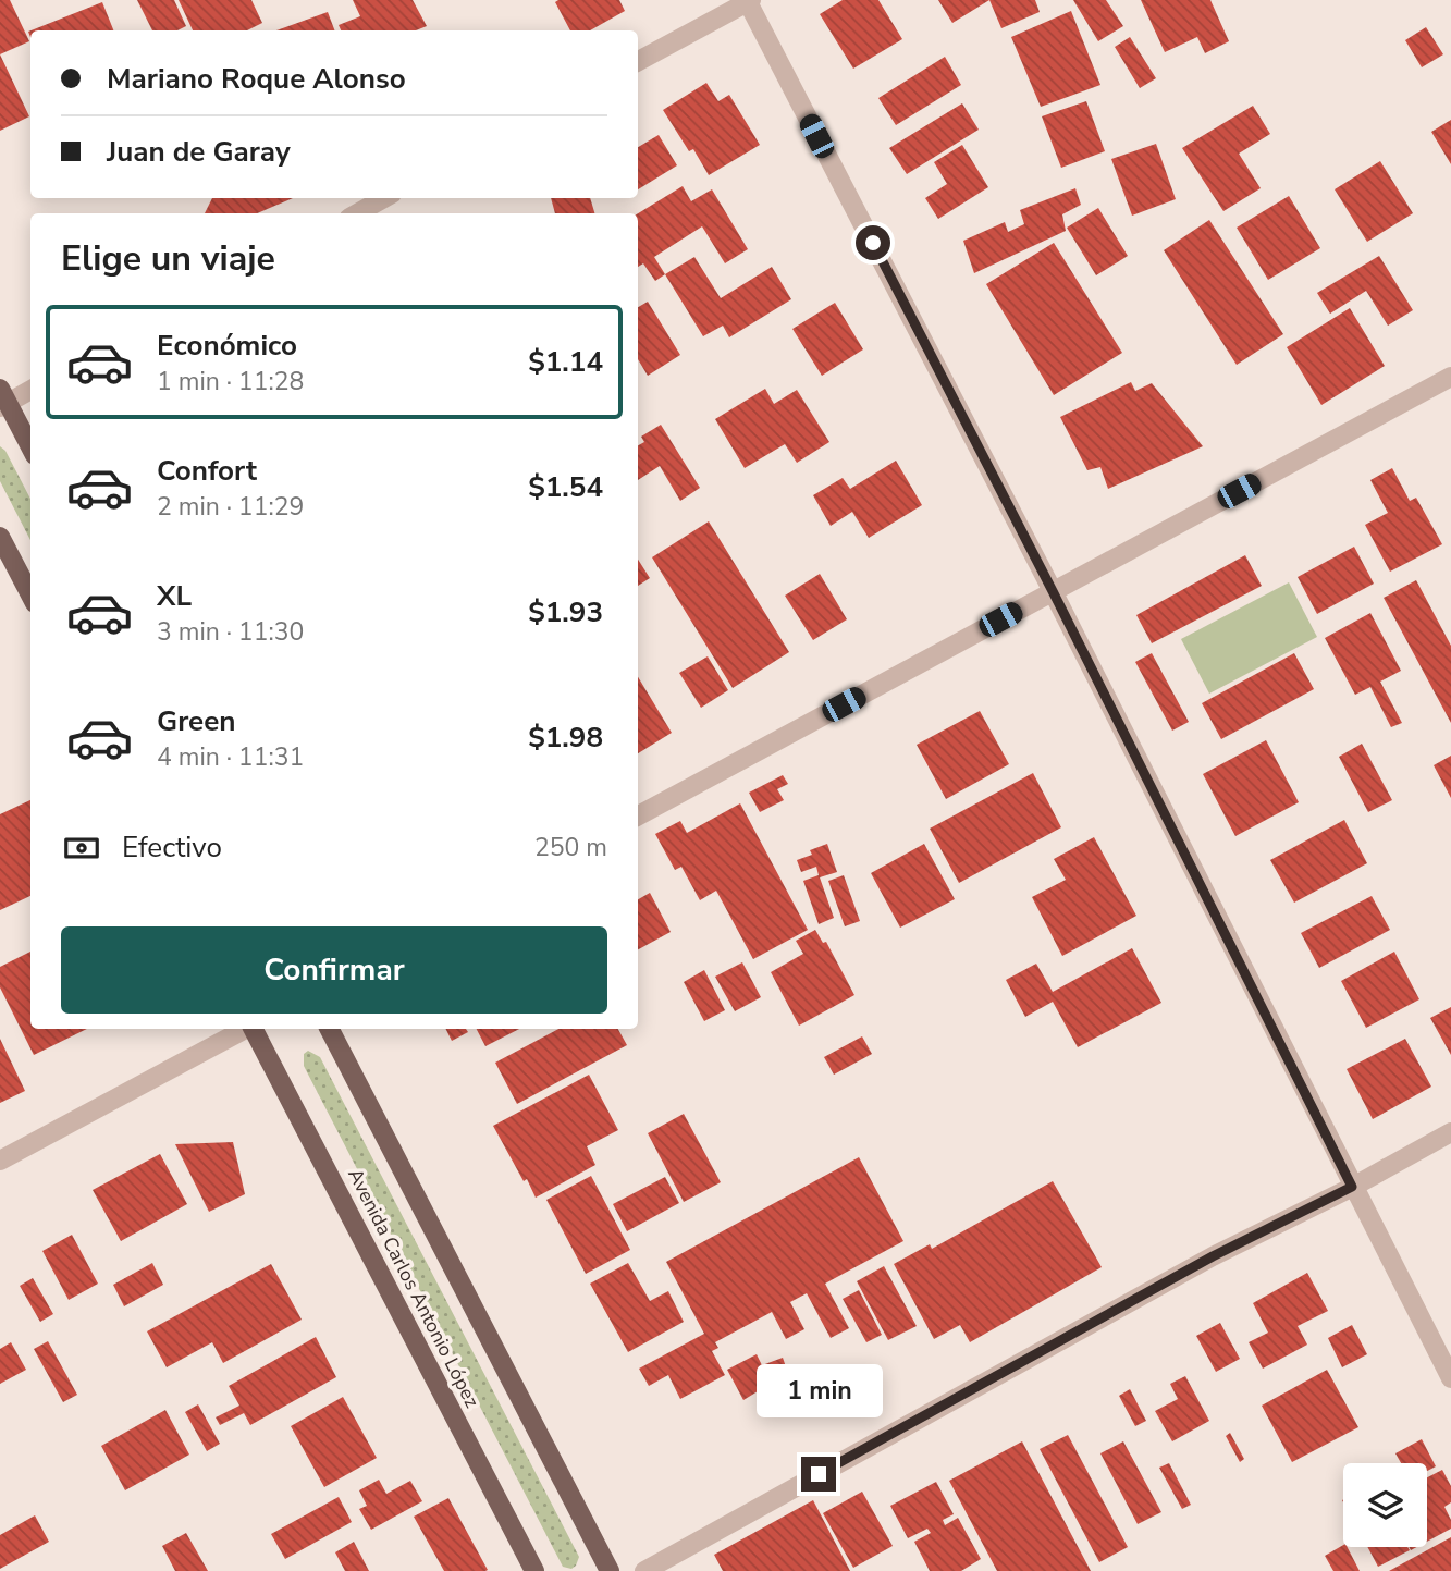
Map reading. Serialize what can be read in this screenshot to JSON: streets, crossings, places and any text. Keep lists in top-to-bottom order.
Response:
{
  "streets": {
    "main road": ["Avenida Carlos Antonio López"]
  },
  "page": {
    "banner": ["Mariano Roque Alonso", "Juan de Garay"],
    "heading": "Elige un viaje",
    "list": [
      {
        "name": "Económico",
        "note": "1 min · 11:28",
        "value": "$1.14"
      },
      {
        "name": "Confort",
        "note": "2 min · 11:29",
        "value": "$1.54"
      },
      {
        "name": "XL",
        "note": "3 min · 11:30",
        "value": "$1.93"
      },
      {
        "name": "Green",
        "note": "4 min · 11:31",
        "value": "$1.98"
      }
    ],
    "pay": ["Efectivo", "250 m"],
    "buttons": "Confirmar",
    "bubble": "1 min"
  }
}
